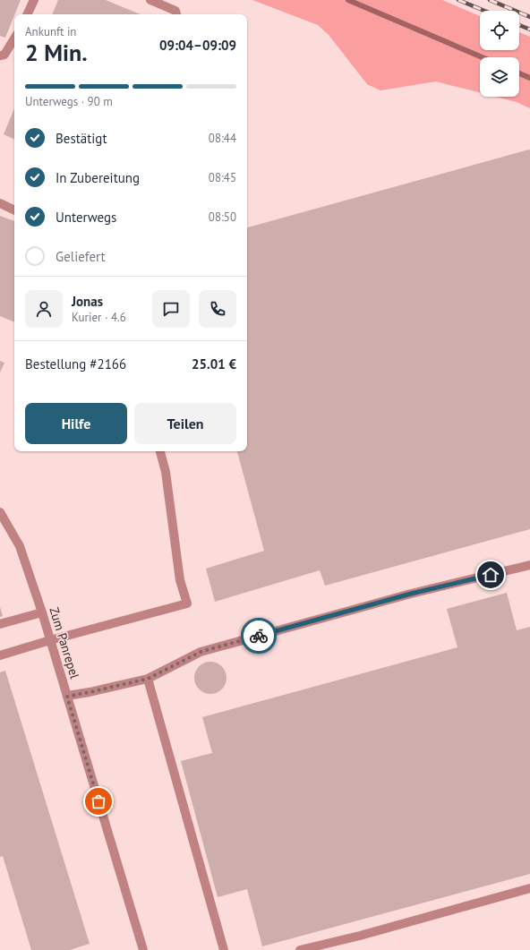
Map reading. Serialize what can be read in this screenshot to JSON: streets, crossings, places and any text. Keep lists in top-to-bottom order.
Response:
{
  "streets": {
    "street": ["Zum Panrepel"]
  },
  "page": {
    "heading": ["2 Min.", "Ankunft in", "09:04–09:09"],
    "panel": [
      "Jonas",
      "Kurier · 4.6",
      "Bestellung #2166",
      "25.01 €"
    ],
    "bar": "Unterwegs · 90 m",
    "list": [
      ["Bestätigt", "08:44"],
      ["In Zubereitung", "08:45"],
      ["Unterwegs", "08:50"],
      "Geliefert"
    ],
    "buttons": ["Hilfe", "Teilen"]
  }
}
